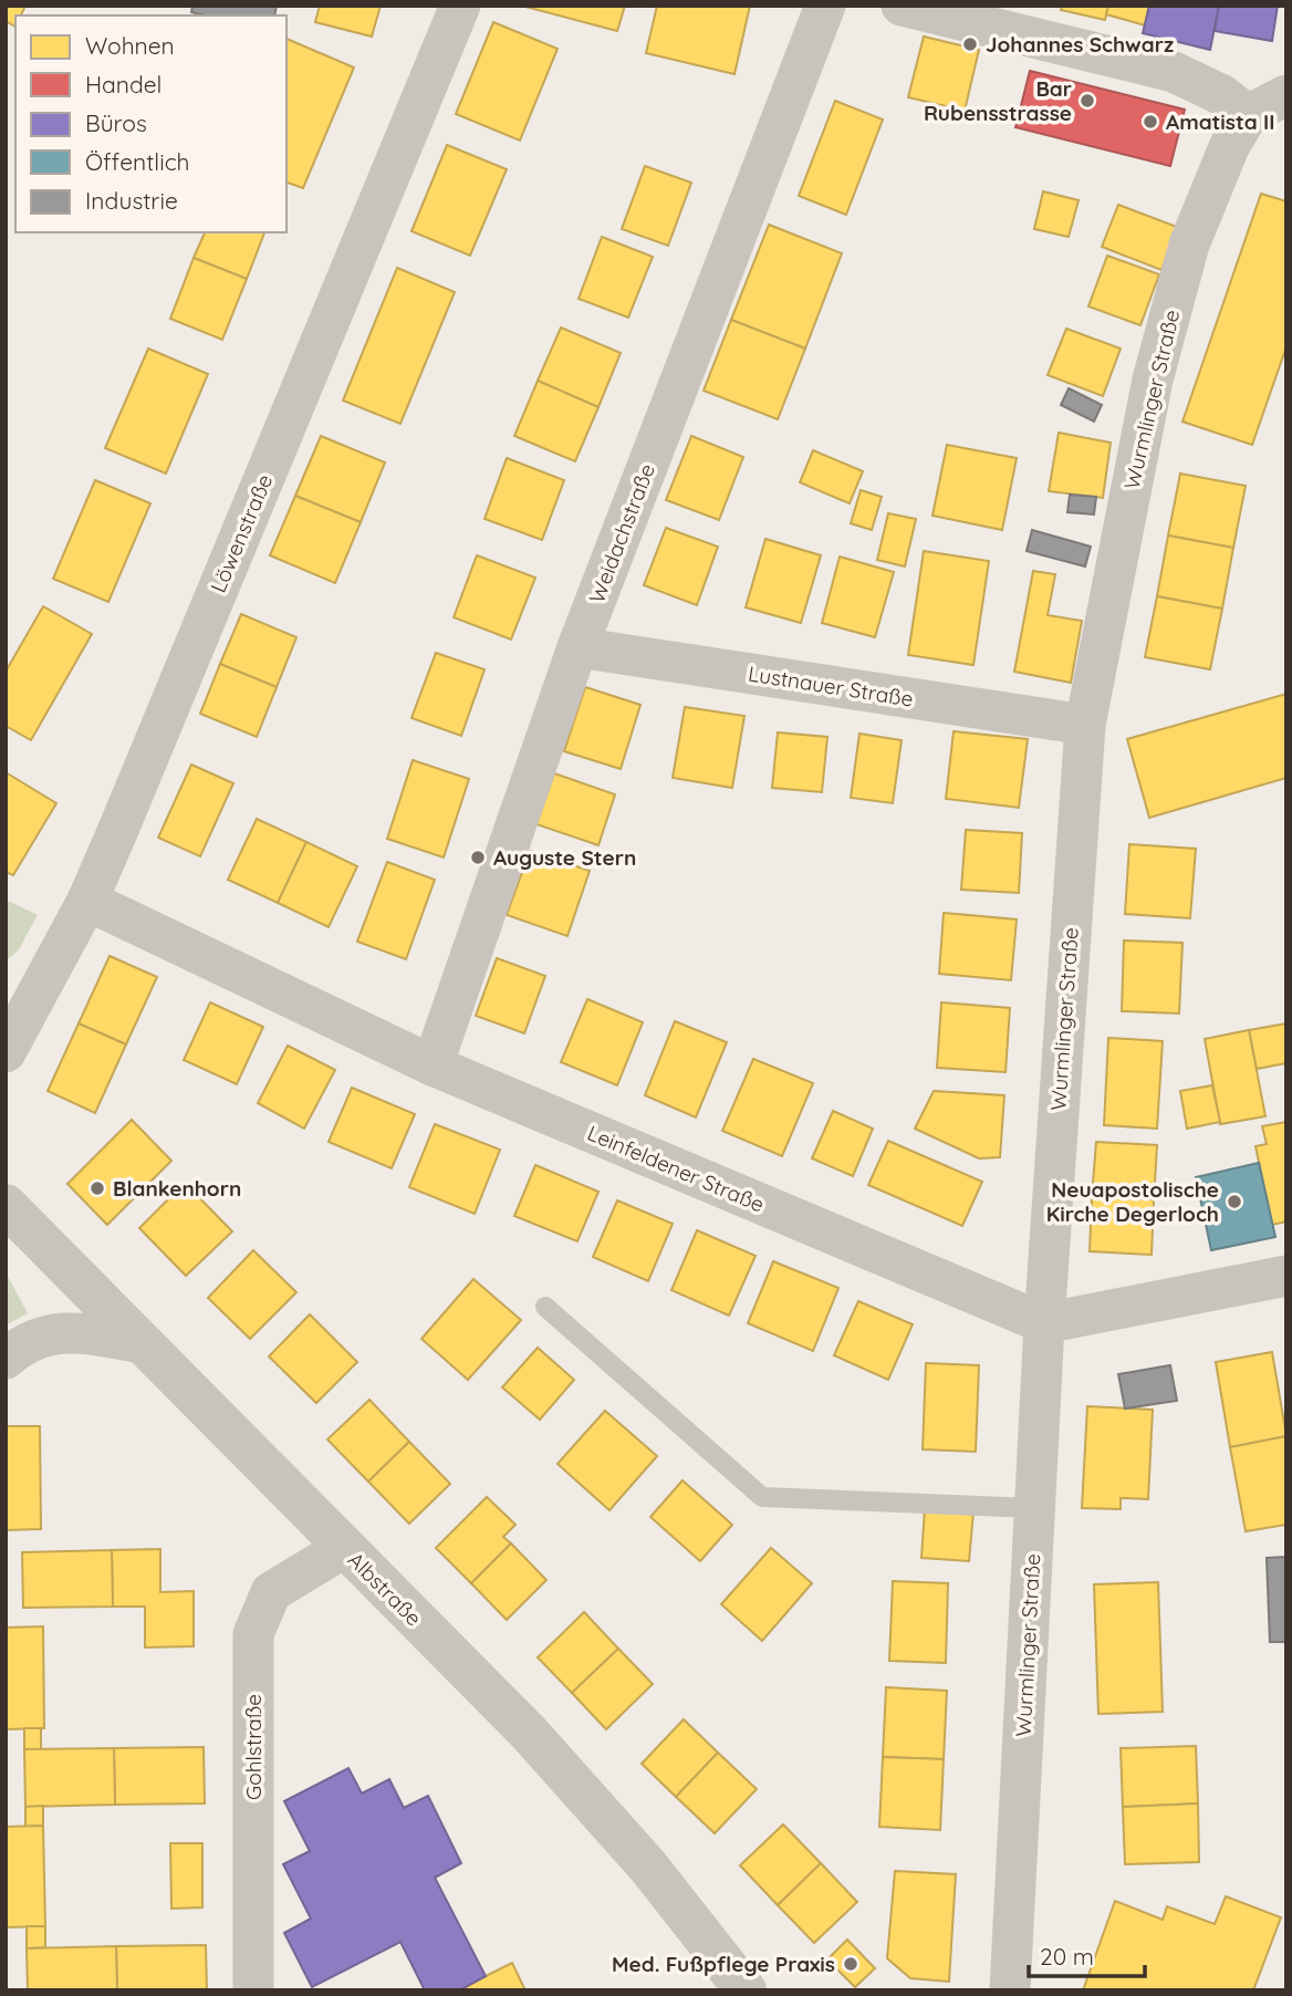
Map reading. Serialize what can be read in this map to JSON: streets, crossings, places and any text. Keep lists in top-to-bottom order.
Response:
{
  "streets": {
    "street": [
      "Wurmlinger Straße",
      "Löwenstraße",
      "Weidachstraße",
      "Lustnauer Straße",
      "Leinfeldener Straße",
      "Albstraße",
      "Gohlstraße"
    ]
  },
  "crossings": [
    ["Wurmlinger Straße", "Lustnauer Straße"],
    ["Wurmlinger Straße", "Leinfeldener Straße"],
    ["Löwenstraße", "Leinfeldener Straße"],
    ["Weidachstraße", "Lustnauer Straße"],
    ["Weidachstraße", "Leinfeldener Straße"],
    ["Albstraße", "Gohlstraße"]
  ],
  "places": [
    "Johannes Schwarz",
    "Bar Rubensstrasse",
    "Amatista II",
    "Auguste Stern",
    "Blankenhorn",
    "Neuapostolische Kirche Degerloch",
    "Med. Fußpflege Praxis"
  ],
  "legend": [
    "Wohnen",
    "Handel",
    "Büros",
    "Öffentlich",
    "Industrie"
  ],
  "scale_bar": "20 m"
}
